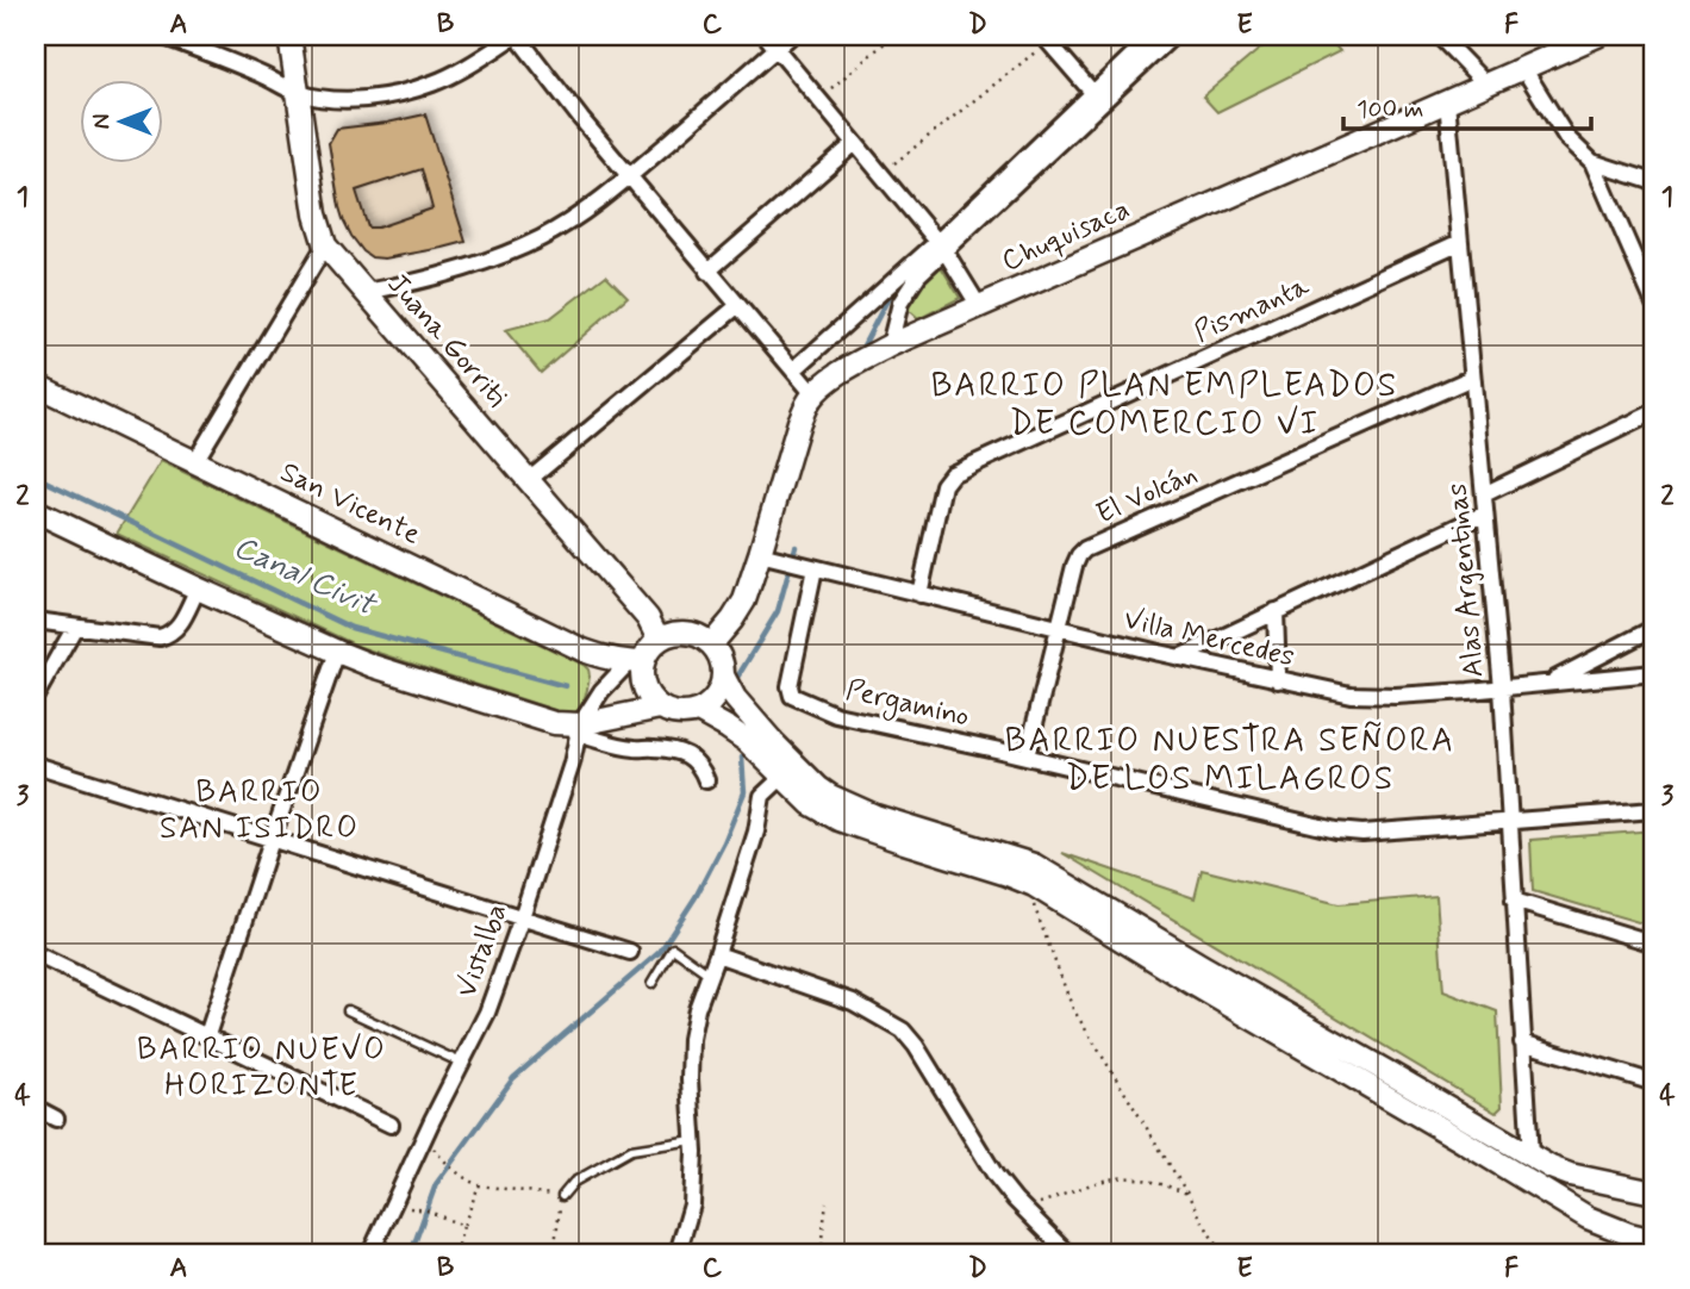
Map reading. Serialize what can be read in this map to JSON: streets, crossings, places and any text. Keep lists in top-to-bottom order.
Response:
{
  "streets": {
    "main road": ["Chuquisaca", "Juana Gorriti", "San Vicente"],
    "street": [
      "Pismanta",
      "El Volcán",
      "Alas Argentinas",
      "Villa Mercedes",
      "Pergamino",
      "Vistalba"
    ]
  },
  "crossings": [
    ["Chuquisaca", "Alas Argentinas"],
    ["Pismanta", "Alas Argentinas"],
    ["Pismanta", "Villa Mercedes"],
    ["Juana Gorriti", "San Vicente"],
    ["Juana Gorriti", "Vistalba"],
    ["El Volcán", "Alas Argentinas"],
    ["El Volcán", "Villa Mercedes"],
    ["El Volcán", "Pergamino"],
    ["San Vicente", "Vistalba"],
    ["Alas Argentinas", "Villa Mercedes"],
    ["Alas Argentinas", "Pergamino"],
    ["Villa Mercedes", "Pergamino"]
  ],
  "districts": [
    "BARRIO PLAN EMPLEADOS DE COMERCIO VI",
    "BARRIO NUESTRA SEÑORA DE LOS MILAGROS",
    "BARRIO SAN ISIDRO",
    "BARRIO NUEVO HORIZONTE"
  ],
  "water": ["Canal Civit"],
  "scale_bar": "100 m",
  "north": "left",
  "grid": {
    "columns": [
      "A",
      "B",
      "C",
      "D",
      "E",
      "F"
    ],
    "rows": [
      "1",
      "2",
      "3",
      "4"
    ]
  }
}
